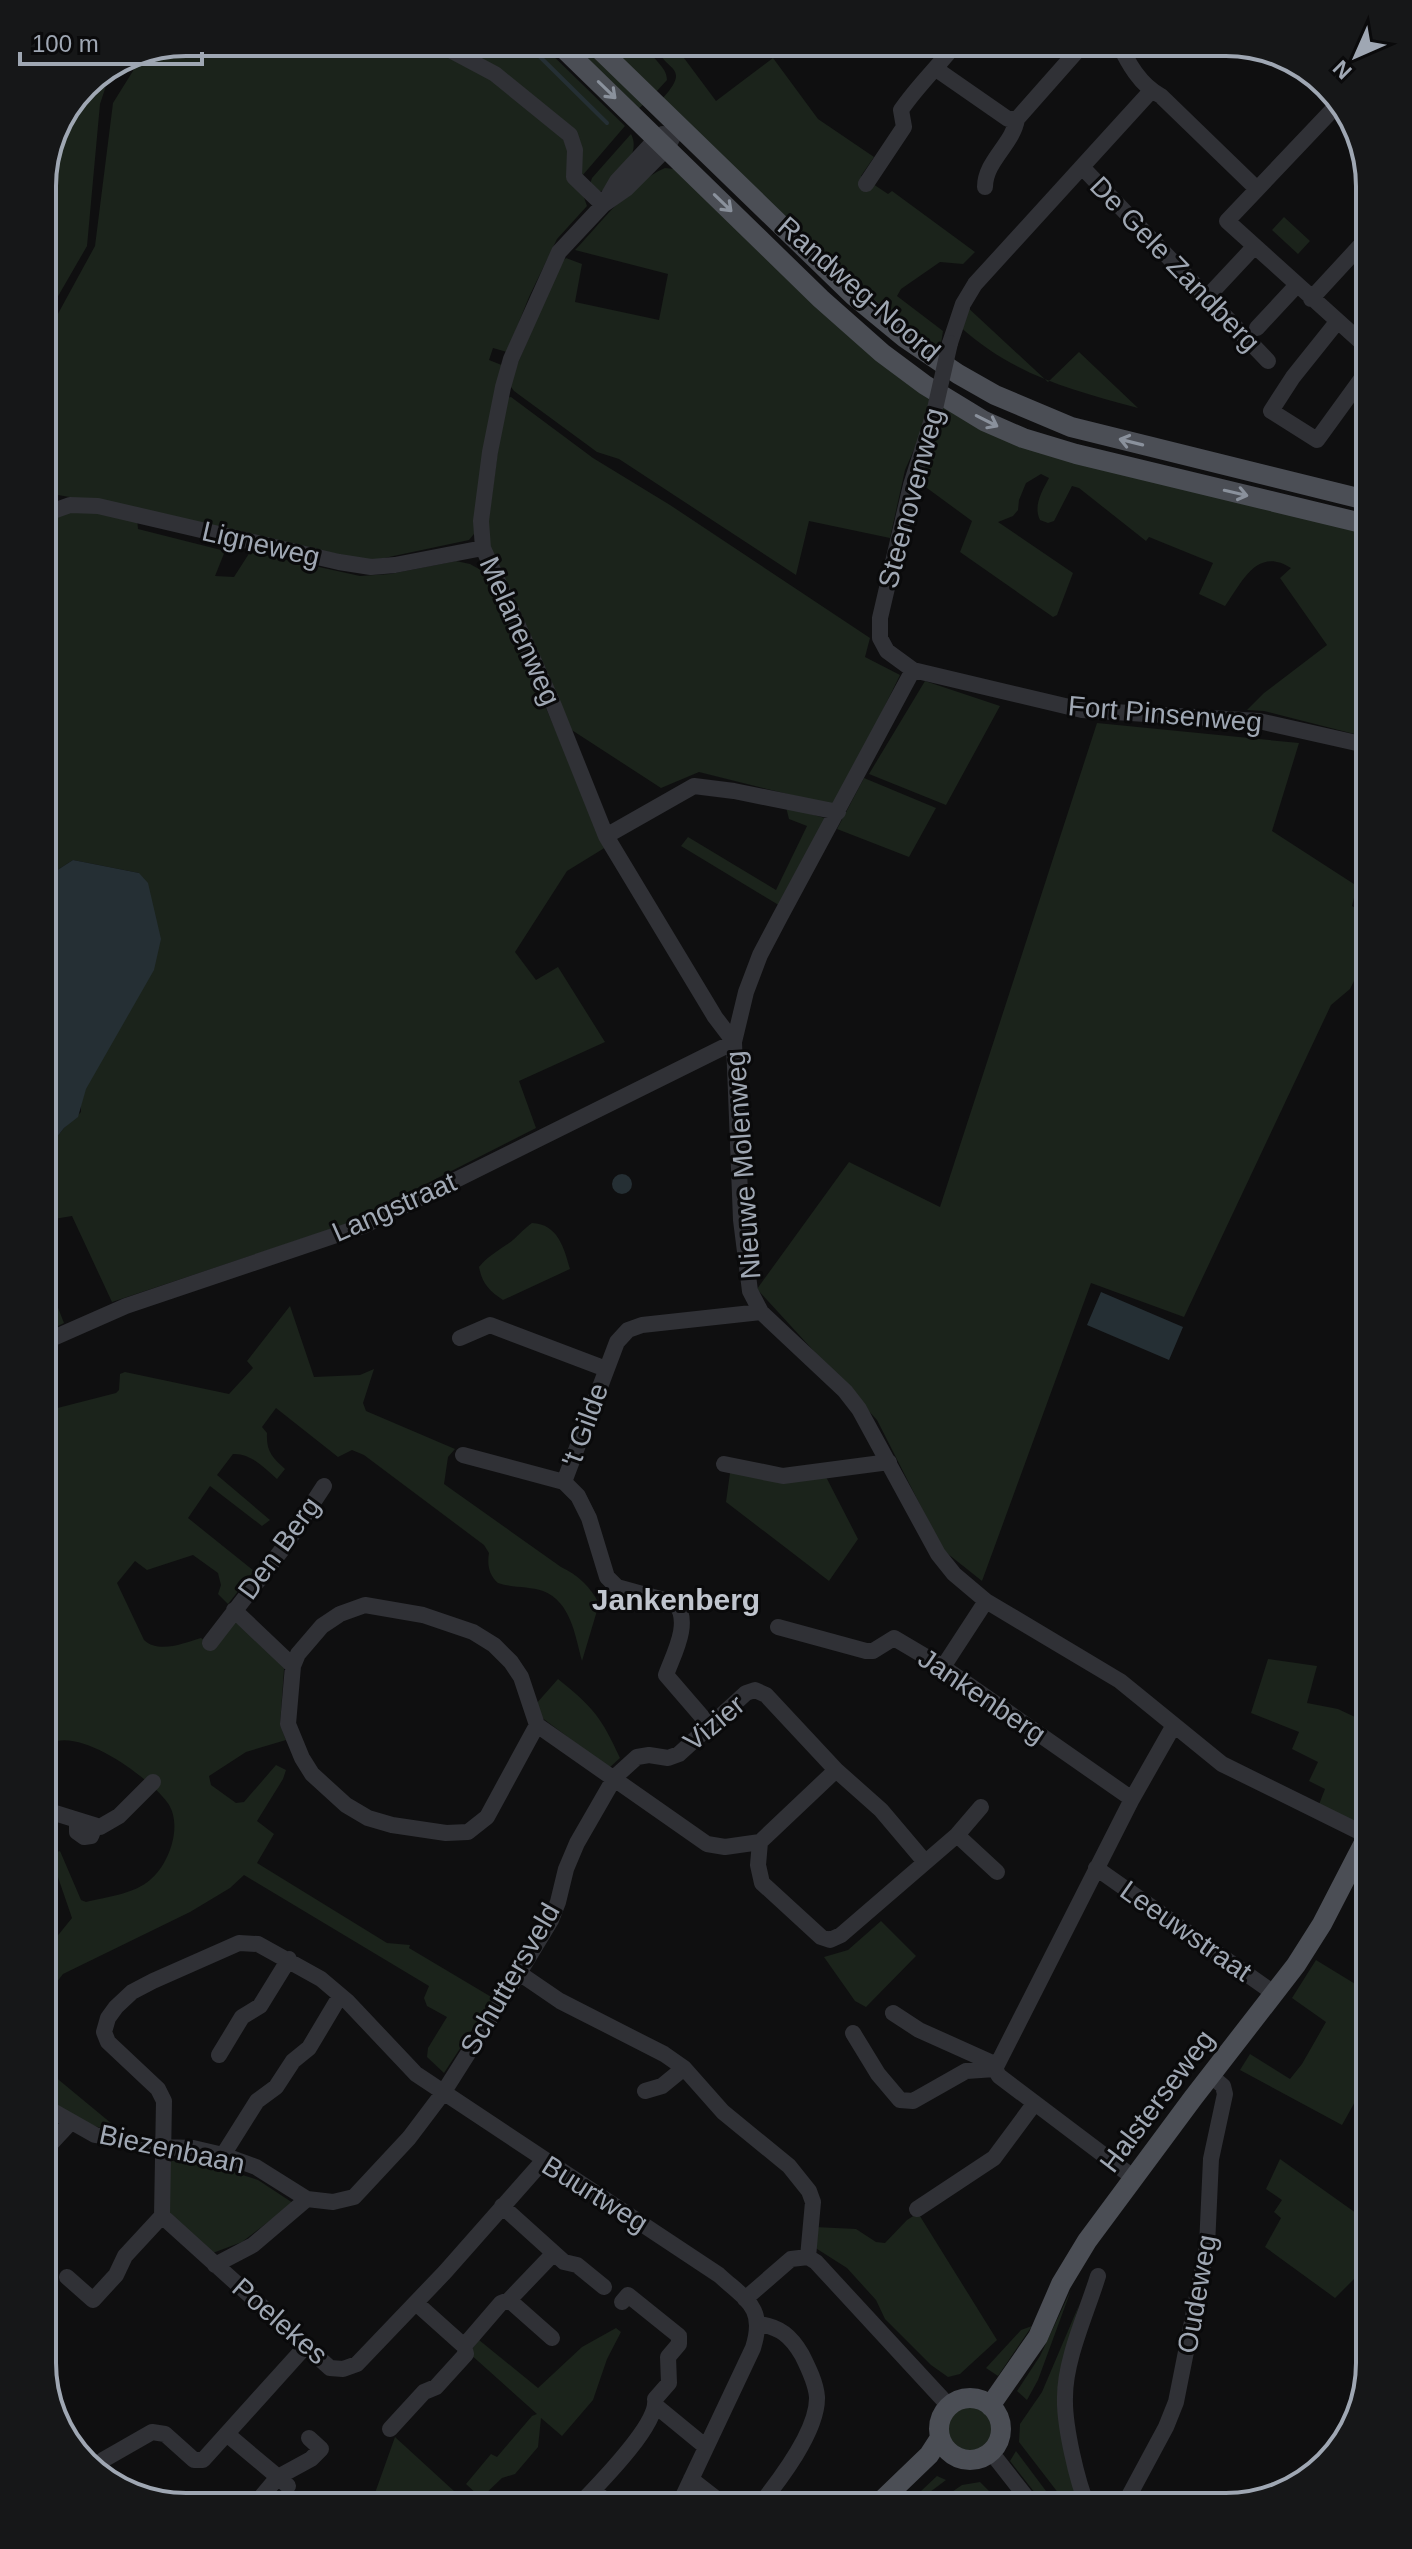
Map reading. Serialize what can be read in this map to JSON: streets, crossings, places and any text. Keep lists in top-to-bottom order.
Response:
{
  "streets": {
    "main road": ["Randweg-Noord", "Halsterseweg"],
    "street": [
      "De Gele Zandberg",
      "Steenovenweg",
      "Ligneweg",
      "Melanenweg",
      "Fort Pinsenweg",
      "Nieuwe Molenweg",
      "Langstraat",
      "'t Gilde",
      "Den Berg",
      "Jankenberg",
      "Vizier",
      "Leeuwstraat",
      "Schuttersveld",
      "Biezenbaan",
      "Buurtweg",
      "Oudeweg",
      "Poelekes"
    ]
  },
  "crossings": [
    ["De Gele Zandberg", "Steenovenweg"],
    ["Randweg-Noord", "Melanenweg"],
    ["Steenovenweg", "Fort Pinsenweg"],
    ["Ligneweg", "Melanenweg"],
    ["Melanenweg", "Nieuwe Molenweg"],
    ["Melanenweg", "Langstraat"],
    ["Fort Pinsenweg", "Nieuwe Molenweg"],
    ["Nieuwe Molenweg", "Langstraat"],
    ["Nieuwe Molenweg", "'t Gilde"],
    ["'t Gilde", "Vizier"],
    ["Vizier", "Schuttersveld"],
    ["Leeuwstraat", "Halsterseweg"],
    ["Schuttersveld", "Buurtweg"],
    ["Halsterseweg", "Oudeweg"],
    ["Biezenbaan", "Buurtweg"],
    ["Buurtweg", "Poelekes"]
  ],
  "districts": ["Jankenberg"],
  "scale_bar": "100 m",
  "north": "bottom left"
}
